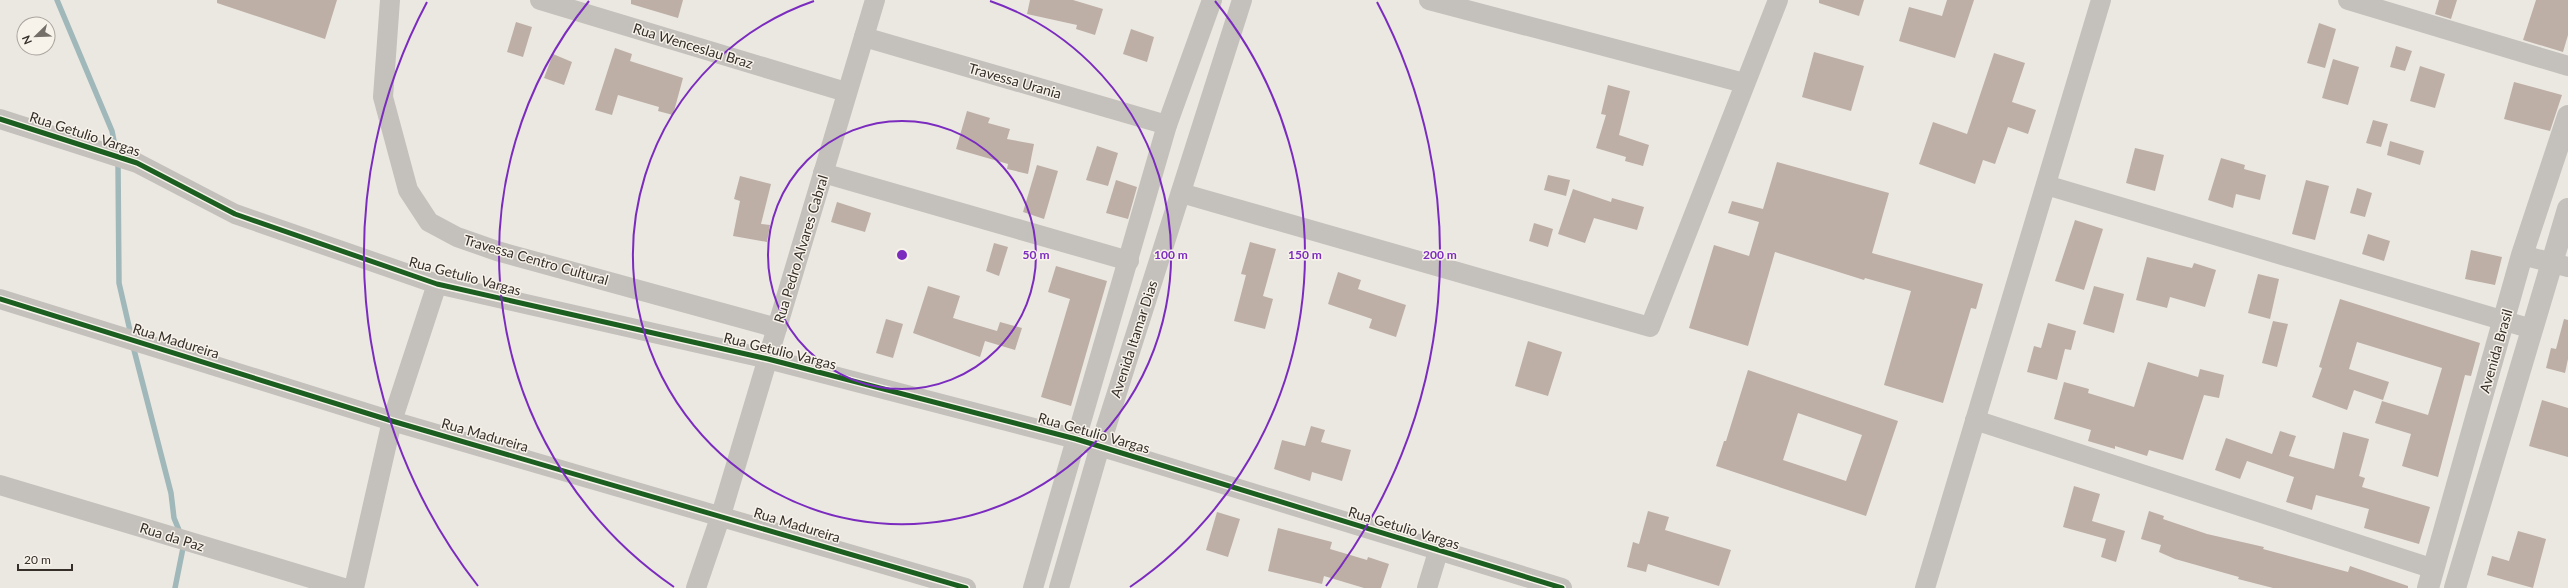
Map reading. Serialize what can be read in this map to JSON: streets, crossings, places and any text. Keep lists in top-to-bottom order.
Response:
{
  "streets": {
    "street": [
      "Rua Wenceslau Braz",
      "Travessa Urania",
      "Rua Getulio Vargas",
      "Rua Pedro Alvares Cabral",
      "Travessa Centro Cultural",
      "Avenida Itamar Dias",
      "Rua Madureira",
      "Avenida Brasil",
      "Rua da Paz"
    ]
  },
  "crossings": [
    ["Rua Wenceslau Braz", "Rua Pedro Alvares Cabral"],
    ["Travessa Urania", "Rua Pedro Alvares Cabral"],
    ["Travessa Urania", "Avenida Itamar Dias"],
    ["Rua Getulio Vargas", "Rua Pedro Alvares Cabral"],
    ["Rua Getulio Vargas", "Avenida Itamar Dias"],
    ["Rua Pedro Alvares Cabral", "Travessa Centro Cultural"],
    ["Rua Pedro Alvares Cabral", "Rua Madureira"]
  ],
  "scale_bar": "20 m",
  "north": "bottom left",
  "rings": [
    "50 m",
    "100 m",
    "150 m",
    "200 m"
  ]
}
